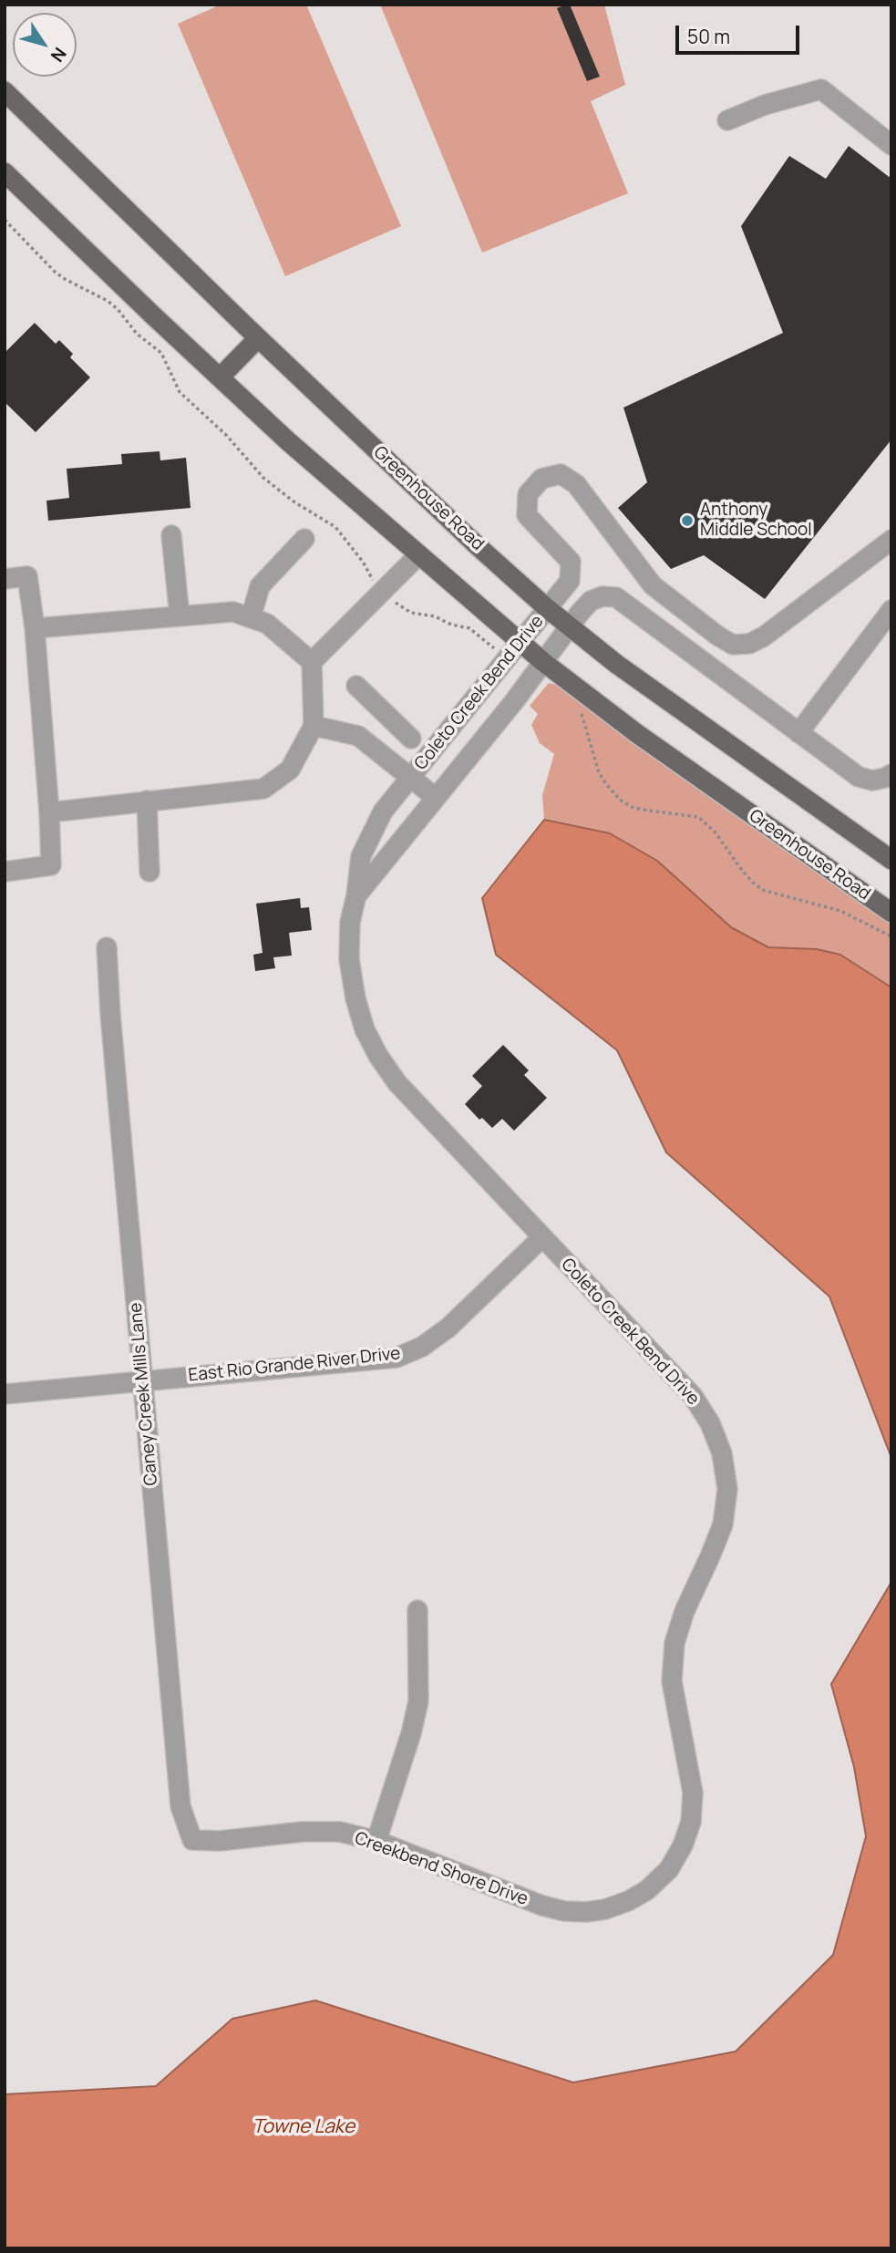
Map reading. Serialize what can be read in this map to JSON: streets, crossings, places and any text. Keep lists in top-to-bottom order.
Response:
{
  "streets": {
    "main road": ["Greenhouse Road"],
    "street": [
      "Coleto Creek Bend Drive",
      "East Rio Grande River Drive",
      "Caney Creek Mills Lane",
      "Creekbend Shore Drive"
    ]
  },
  "crossings": [
    ["Greenhouse Road", "Coleto Creek Bend Drive"],
    ["Coleto Creek Bend Drive", "East Rio Grande River Drive"],
    ["Coleto Creek Bend Drive", "Creekbend Shore Drive"],
    ["East Rio Grande River Drive", "Caney Creek Mills Lane"],
    ["Caney Creek Mills Lane", "Creekbend Shore Drive"]
  ],
  "water": ["Towne Lake"],
  "places": ["Anthony Middle School"],
  "scale_bar": "50 m",
  "north": "bottom right"
}
